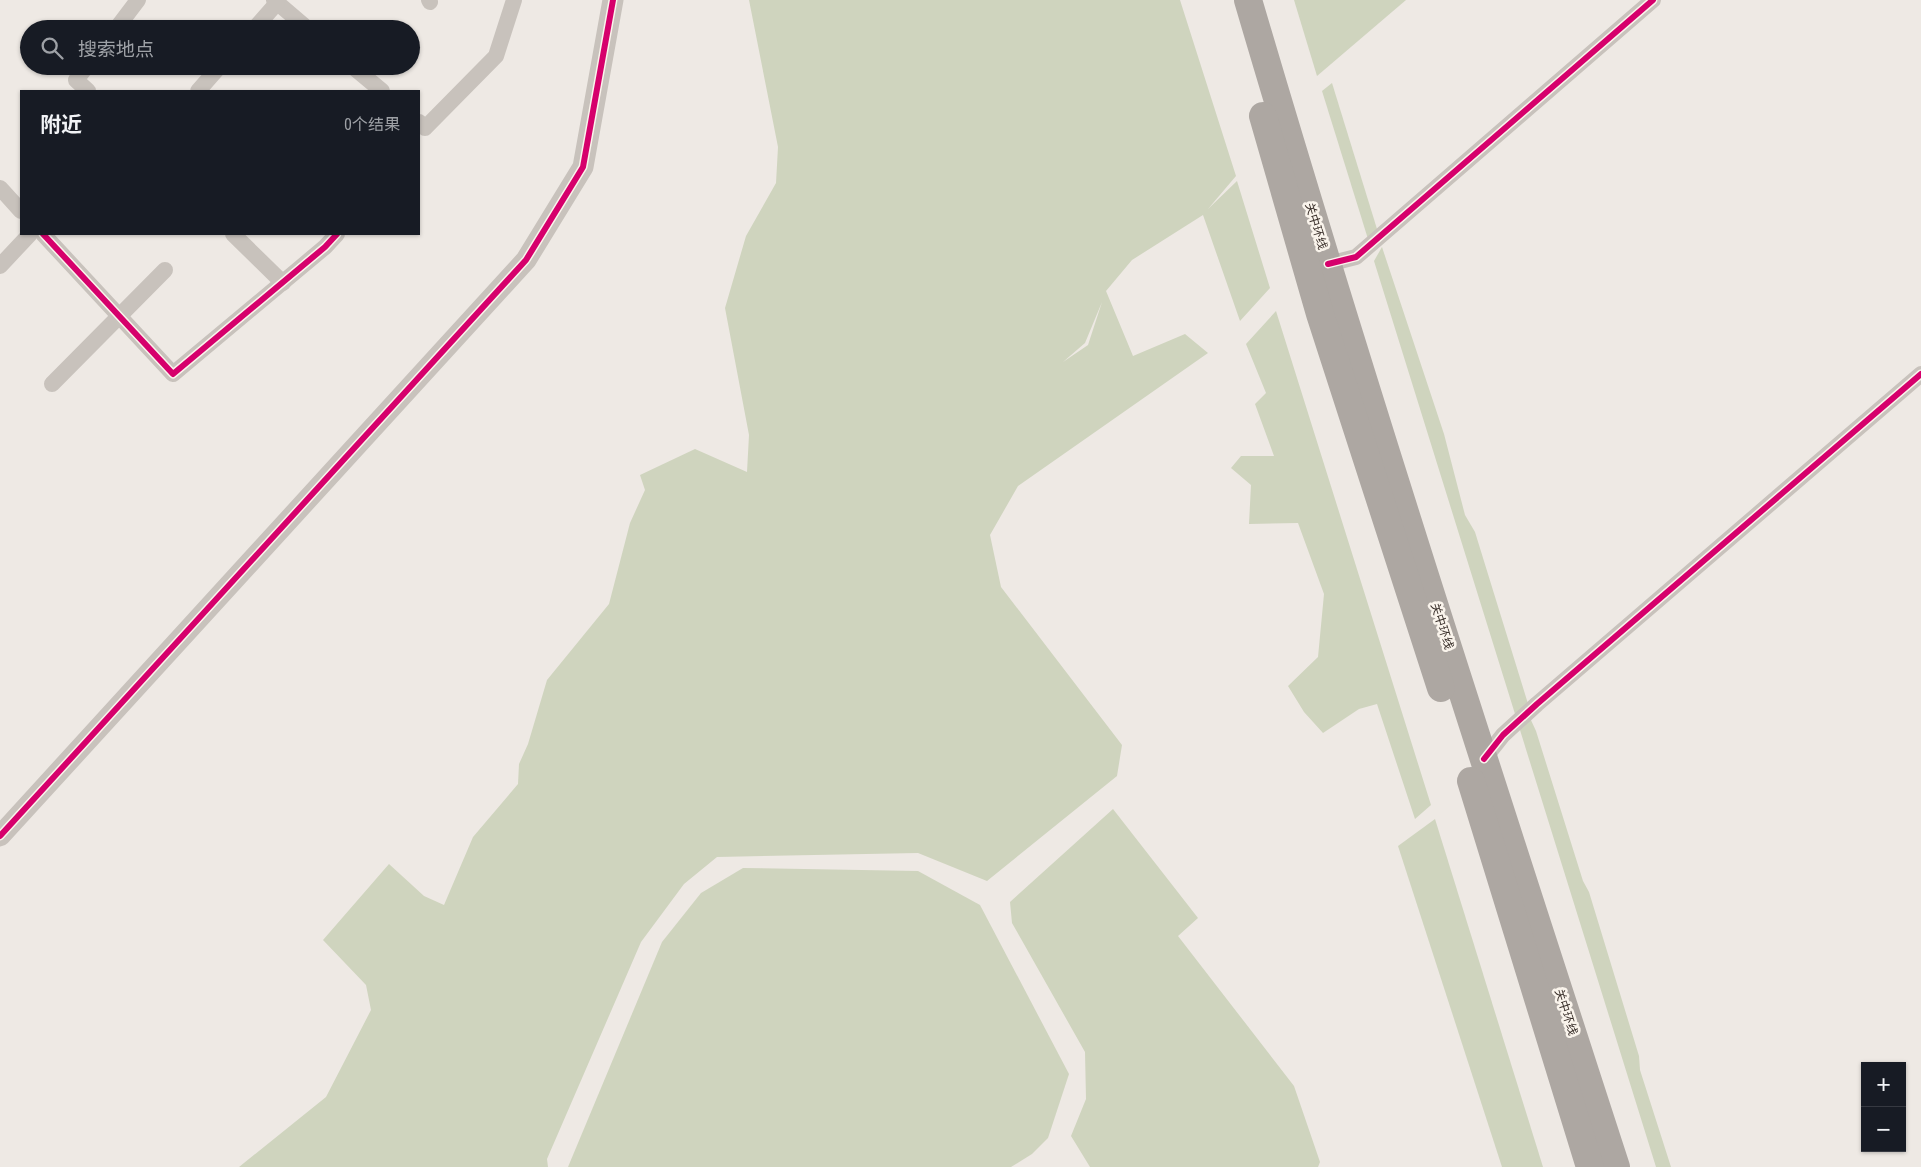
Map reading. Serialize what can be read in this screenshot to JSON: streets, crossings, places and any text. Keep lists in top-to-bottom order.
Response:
{
  "streets": {
    "highway": ["关中环线"]
  },
  "page": {
    "search": "搜索地点",
    "heading": ["附近", "0个结果"],
    "map_buttons": ["+", "−"]
  }
}
